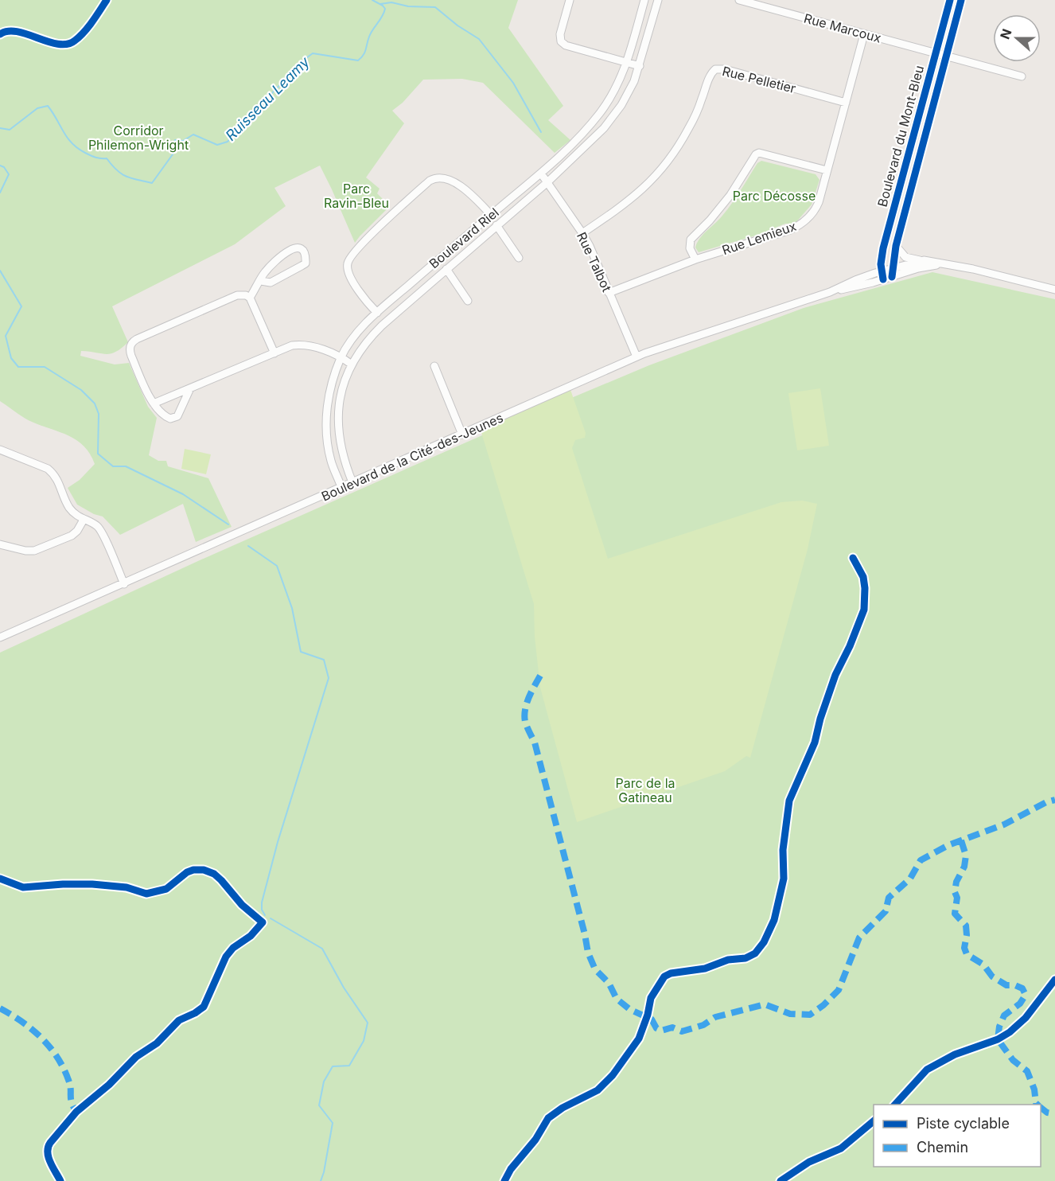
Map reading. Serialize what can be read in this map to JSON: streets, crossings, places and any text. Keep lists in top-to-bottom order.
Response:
{
  "streets": {
    "street": [
      "Rue Marcoux",
      "Rue Pelletier",
      "Boulevard du Mont-Bleu",
      "Boulevard Riel",
      "Rue Lemieux",
      "Rue Talbot",
      "Boulevard de la Cité-des-Jeunes"
    ]
  },
  "crossings": [
    ["Rue Marcoux", "Boulevard du Mont-Bleu"],
    ["Rue Marcoux", "Rue Lemieux"],
    ["Rue Pelletier", "Rue Lemieux"],
    ["Rue Pelletier", "Rue Talbot"],
    ["Boulevard du Mont-Bleu", "Boulevard de la Cité-des-Jeunes"],
    ["Boulevard Riel", "Rue Talbot"],
    ["Boulevard Riel", "Boulevard de la Cité-des-Jeunes"],
    ["Rue Lemieux", "Rue Talbot"],
    ["Rue Talbot", "Boulevard de la Cité-des-Jeunes"]
  ],
  "water": ["Ruisseau Leamy"],
  "parks": [
    "Corridor Philemon-Wright",
    "Parc Ravin-Bleu",
    "Parc Décosse",
    "Parc de la Gatineau"
  ],
  "legend": ["Piste cyclable", "Chemin"],
  "north": "left"
}
